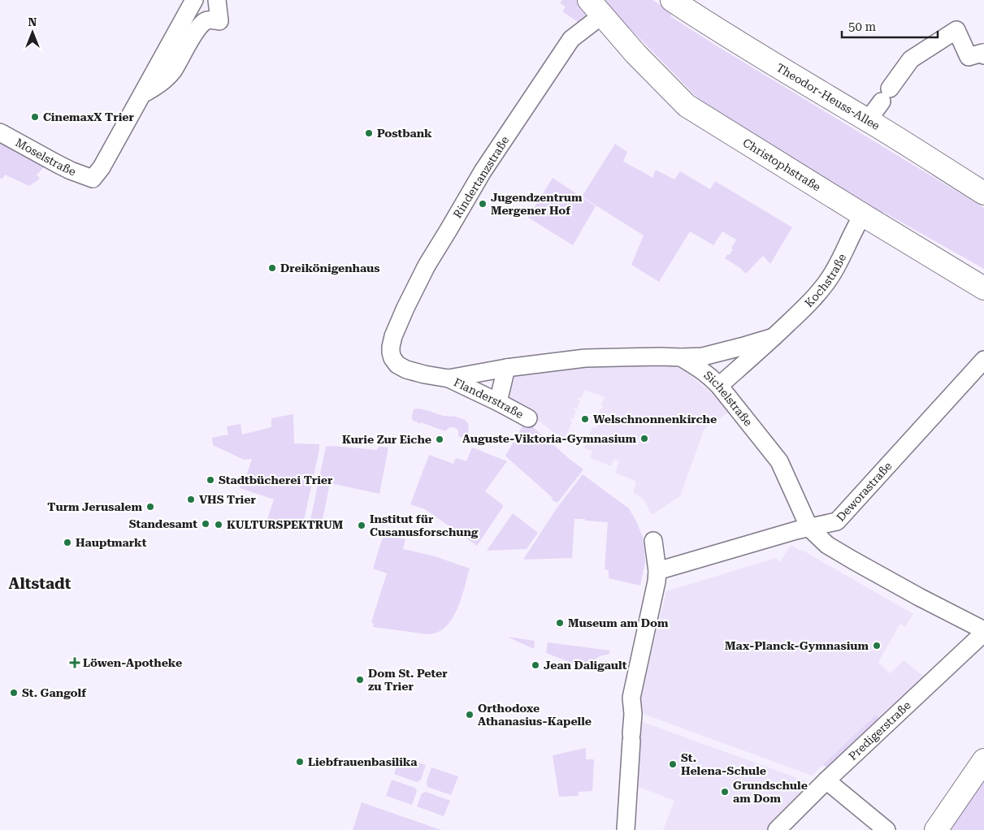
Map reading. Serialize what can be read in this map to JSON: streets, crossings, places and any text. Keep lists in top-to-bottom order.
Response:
{
  "streets": {
    "main road": ["Theodor-Heuss-Allee", "Christophstraße"],
    "street": [
      "Moselstraße",
      "Rindertanzstraße",
      "Kochstraße",
      "Flanderstraße",
      "Sichelstraße",
      "Deworastraße",
      "Predigerstraße"
    ]
  },
  "crossings": [
    ["Christophstraße", "Rindertanzstraße"],
    ["Christophstraße", "Kochstraße"],
    ["Rindertanzstraße", "Sichelstraße"],
    ["Kochstraße", "Sichelstraße"],
    ["Flanderstraße", "Sichelstraße"],
    ["Sichelstraße", "Deworastraße"],
    ["Sichelstraße", "Predigerstraße"]
  ],
  "districts": ["Altstadt"],
  "places": {
    "other": [
      "CinemaxX Trier",
      "Postbank",
      "Jugendzentrum Mergener Hof",
      "Dreikönigenhaus",
      "Welschnonnenkirche",
      "Auguste-Viktoria-Gymnasium",
      "Kurie Zur Eiche",
      "Stadtbücherei Trier",
      "VHS Trier",
      "Turm Jerusalem",
      "Standesamt",
      "KULTURSPEKTRUM",
      "Institut für Cusanusforschung",
      "Hauptmarkt",
      "Museum am Dom",
      "Max-Planck-Gymnasium",
      "Jean Daligault",
      "Dom St. Peter zu Trier",
      "St. Gangolf",
      "Orthodoxe Athanasius-Kapelle",
      "Liebfrauenbasilika",
      "St. Helena-Schule",
      "Grundschule am Dom"
    ],
    "health": ["Löwen-Apotheke"]
  },
  "scale_bar": "50 m",
  "north": "top"
}
